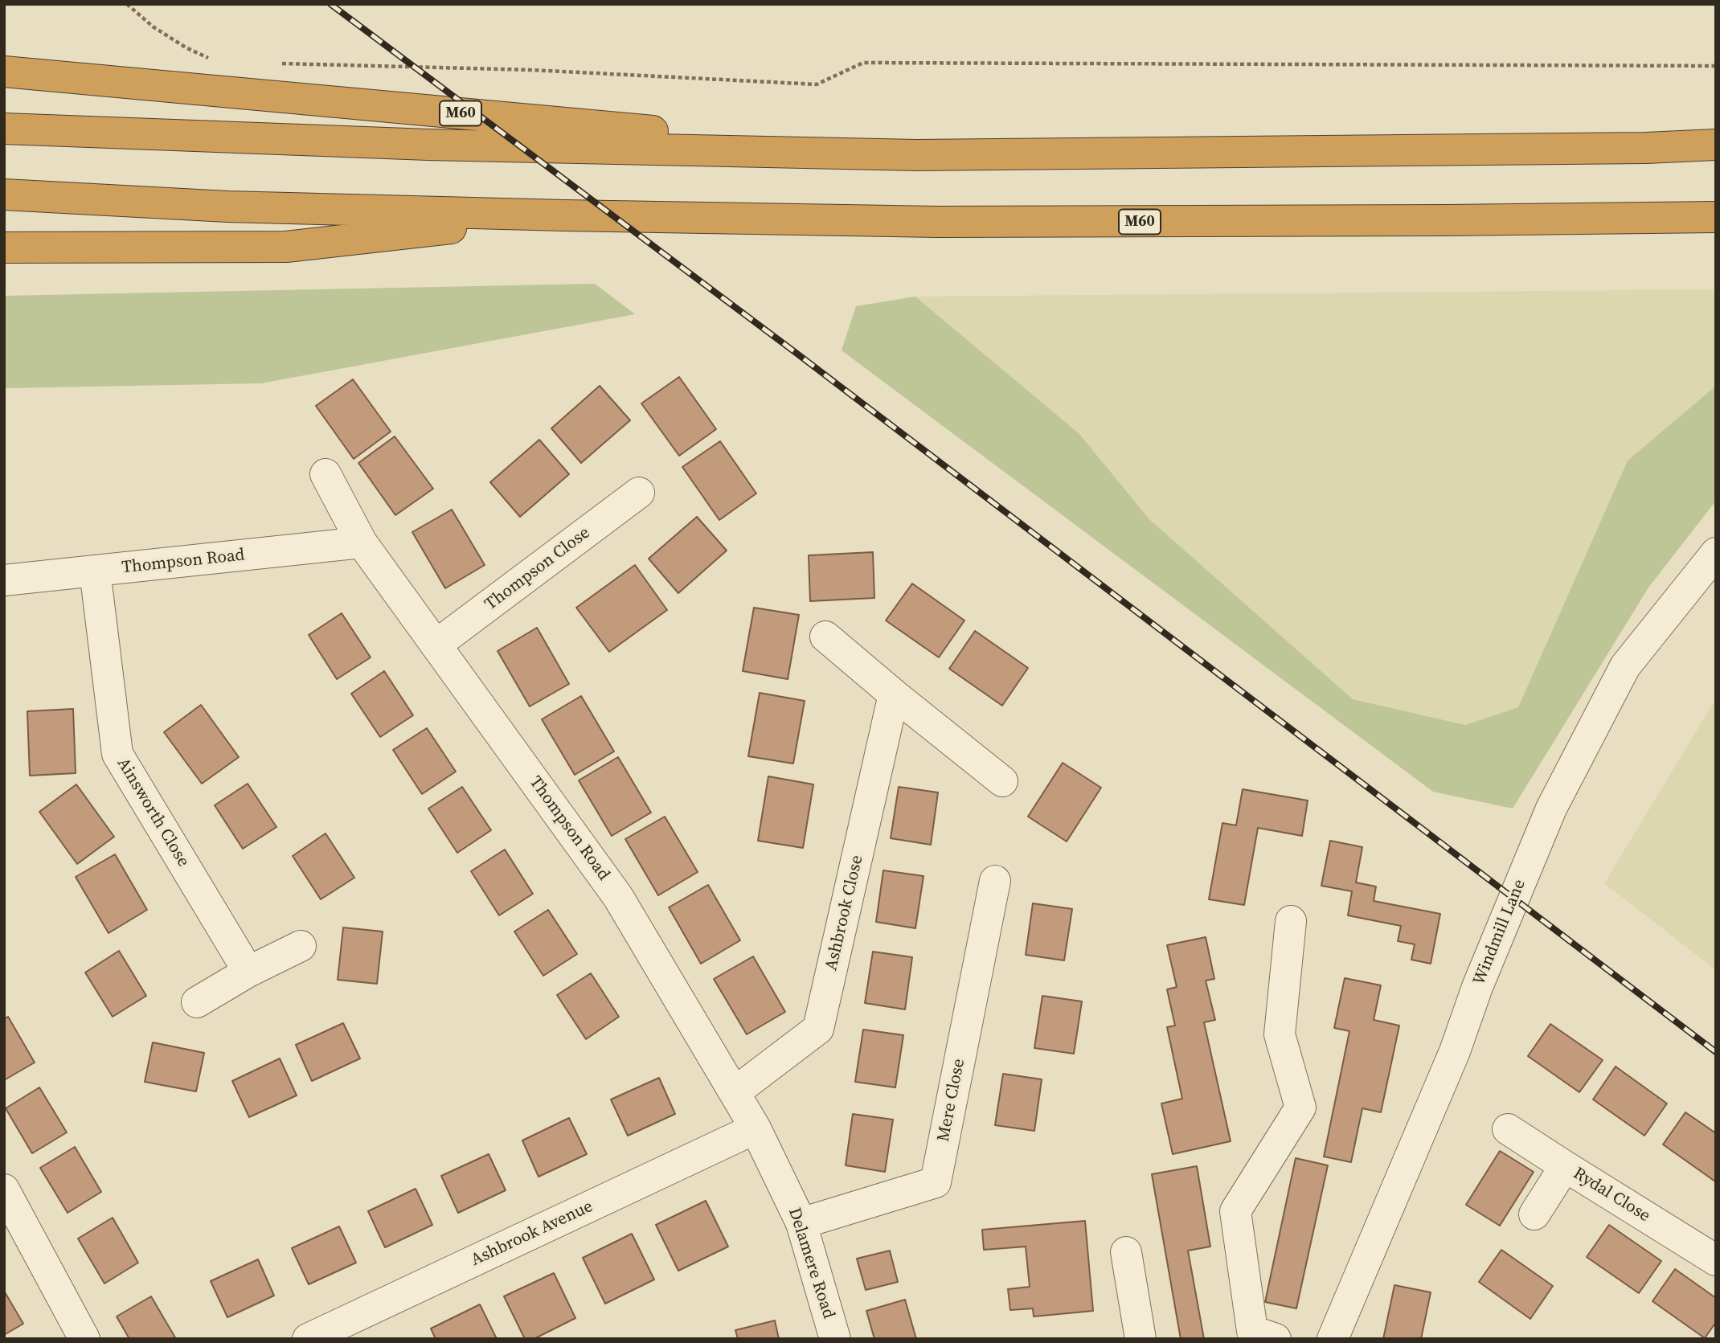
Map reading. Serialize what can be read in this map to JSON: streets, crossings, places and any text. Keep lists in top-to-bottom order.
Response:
{
  "streets": {
    "highway": ["M60"],
    "street": [
      "Thompson Road",
      "Thompson Close",
      "Ainsworth Close",
      "Ashbrook Close",
      "Windmill Lane",
      "Mere Close",
      "Rydal Close",
      "Ashbrook Avenue",
      "Delamere Road"
    ]
  },
  "crossings": [
    ["Thompson Road", "Thompson Close"],
    ["Thompson Road", "Ainsworth Close"],
    ["Thompson Road", "Ashbrook Close"],
    ["Thompson Road", "Ashbrook Avenue"],
    ["Thompson Road", "Delamere Road"],
    ["Mere Close", "Delamere Road"],
    ["Ashbrook Avenue", "Delamere Road"]
  ]
}
